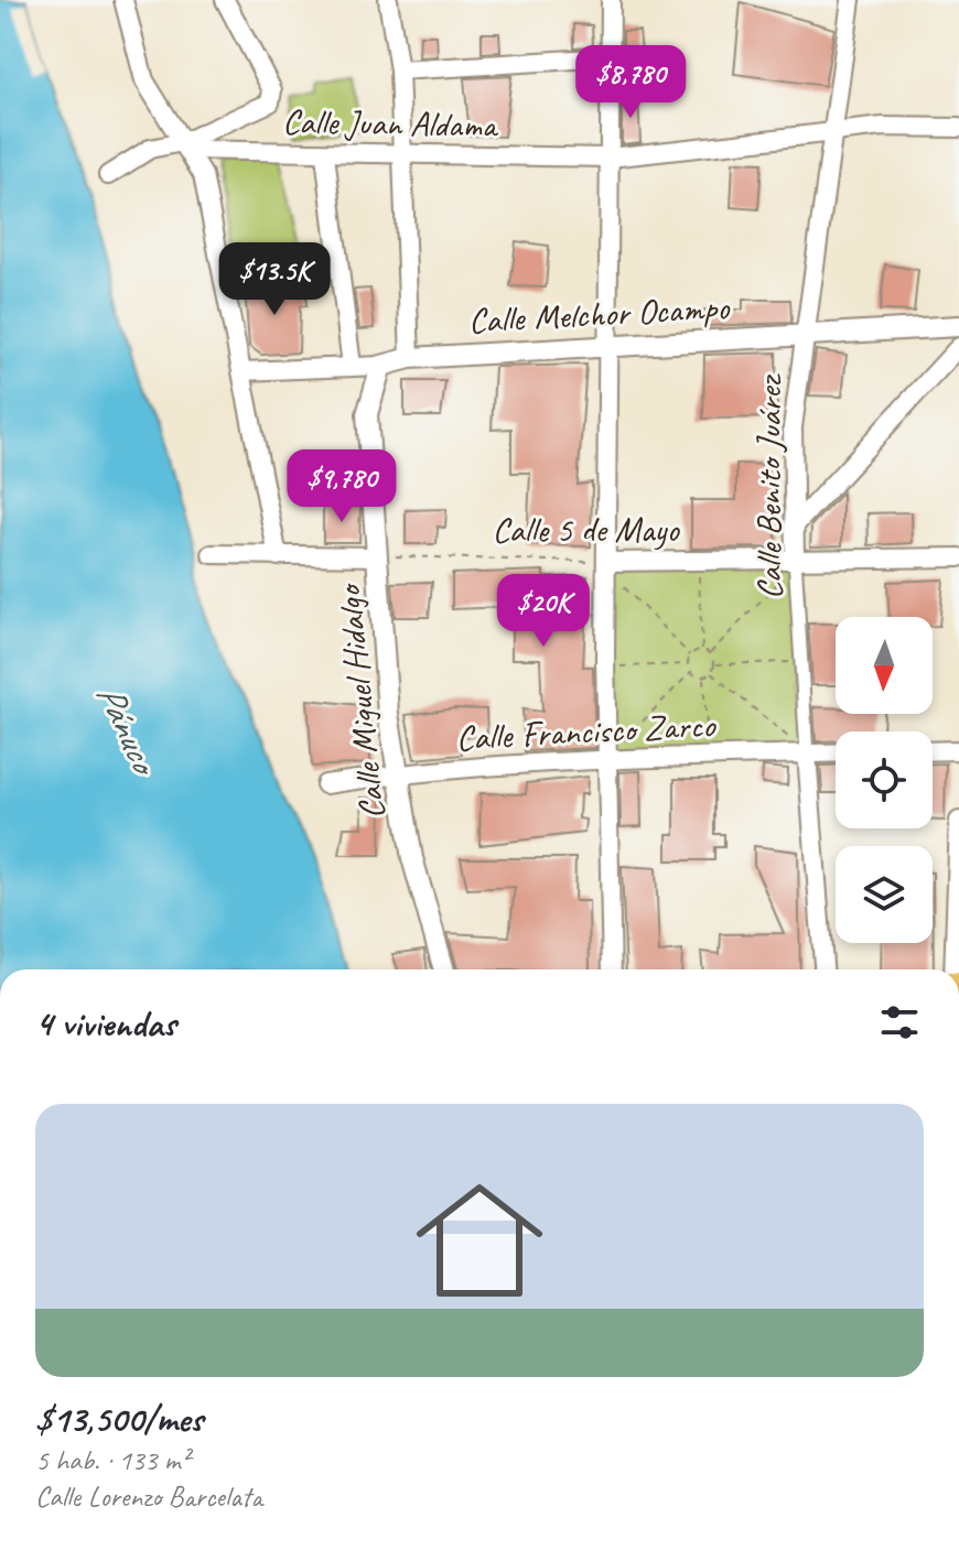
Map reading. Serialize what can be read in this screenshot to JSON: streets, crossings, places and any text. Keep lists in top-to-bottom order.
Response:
{
  "streets": {
    "street": [
      "Calle Juan Aldama",
      "Calle Melchor Ocampo",
      "Calle Benito Juárez",
      "Calle 5 de Mayo",
      "Calle Miguel Hidalgo",
      "Calle Francisco Zarco"
    ]
  },
  "crossings": [
    ["Calle Juan Aldama", "Calle Benito Juárez"],
    ["Calle Melchor Ocampo", "Calle Benito Juárez"],
    ["Calle Melchor Ocampo", "Calle Miguel Hidalgo"],
    ["Calle Benito Juárez", "Calle 5 de Mayo"],
    ["Calle Benito Juárez", "Calle Francisco Zarco"],
    ["Calle 5 de Mayo", "Calle Miguel Hidalgo"],
    ["Calle Miguel Hidalgo", "Calle Francisco Zarco"]
  ],
  "water": ["Pánuco"],
  "north": "bottom",
  "page": {
    "price": [
      "$8,780",
      "$13.5K",
      "$9,780",
      "$20K"
    ],
    "heading": "4 viviendas",
    "list": [
      {
        "name": "$13,500/mes",
        "note": "5 hab. · 133 m² · Calle Lorenzo Barcelata"
      }
    ]
  }
}
